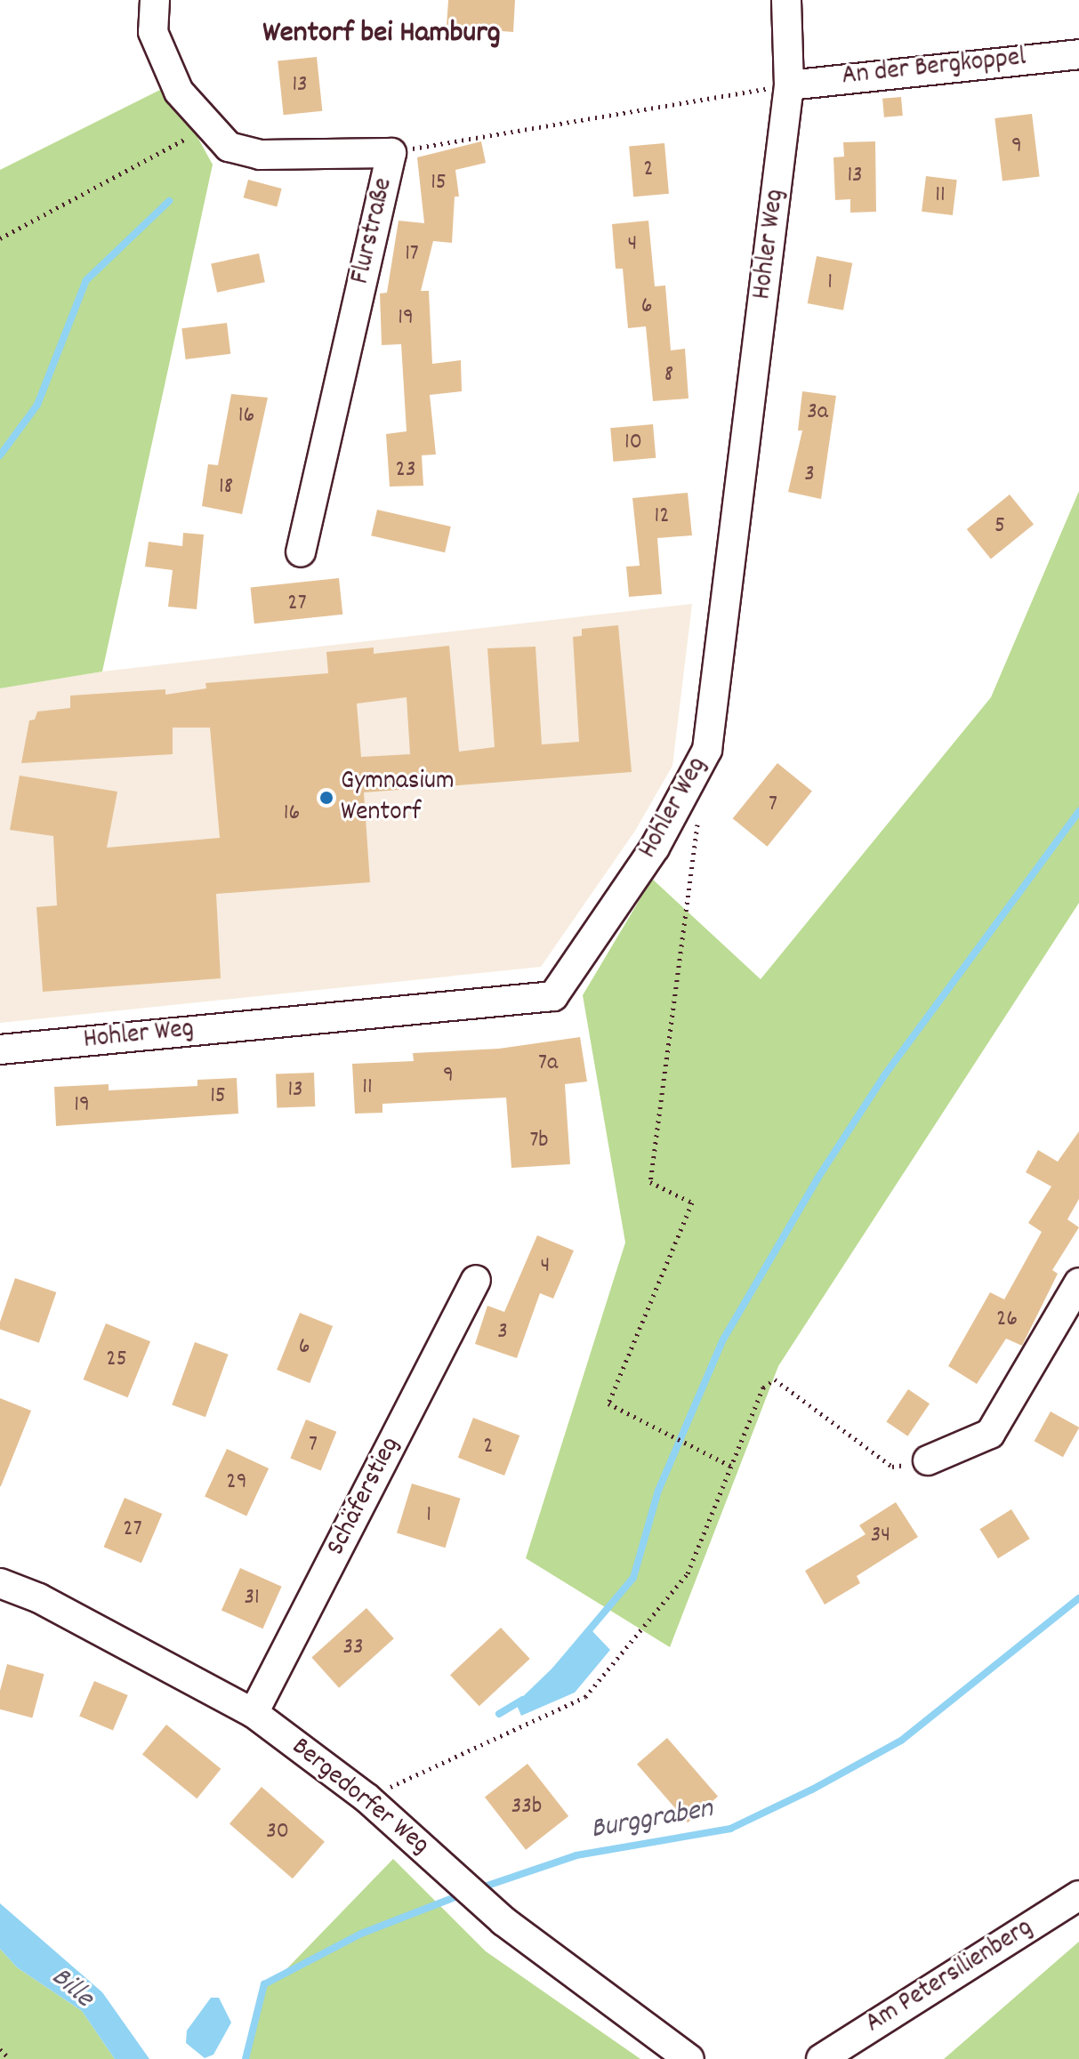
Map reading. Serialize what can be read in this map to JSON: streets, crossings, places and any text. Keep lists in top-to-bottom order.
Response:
{
  "streets": {
    "street": [
      "An der Bergkoppel",
      "Flurstraße",
      "Hohler Weg",
      "Schäferstieg",
      "Bergedorfer Weg",
      "Am Petersilienberg"
    ]
  },
  "crossings": [
    ["An der Bergkoppel", "Hohler Weg"],
    ["Schäferstieg", "Bergedorfer Weg"]
  ],
  "districts": ["Wentorf bei Hamburg"],
  "water": ["Burggraben", "Bille"],
  "places": ["Gymnasium Wentorf"],
  "house_numbers": [
    "13",
    "9",
    "2",
    "13",
    "15",
    "11",
    "4",
    "17",
    "1",
    "6",
    "19",
    "8",
    "3a",
    "16",
    "10",
    "23",
    "3",
    "18",
    "12",
    "5",
    "27",
    "7",
    "16",
    "7a",
    "9",
    "11",
    "13",
    "15",
    "19",
    "7b",
    "4",
    "26",
    "3",
    "6",
    "25",
    "7",
    "2",
    "29",
    "1",
    "27",
    "34",
    "31",
    "33",
    "33b",
    "30"
  ]
}
